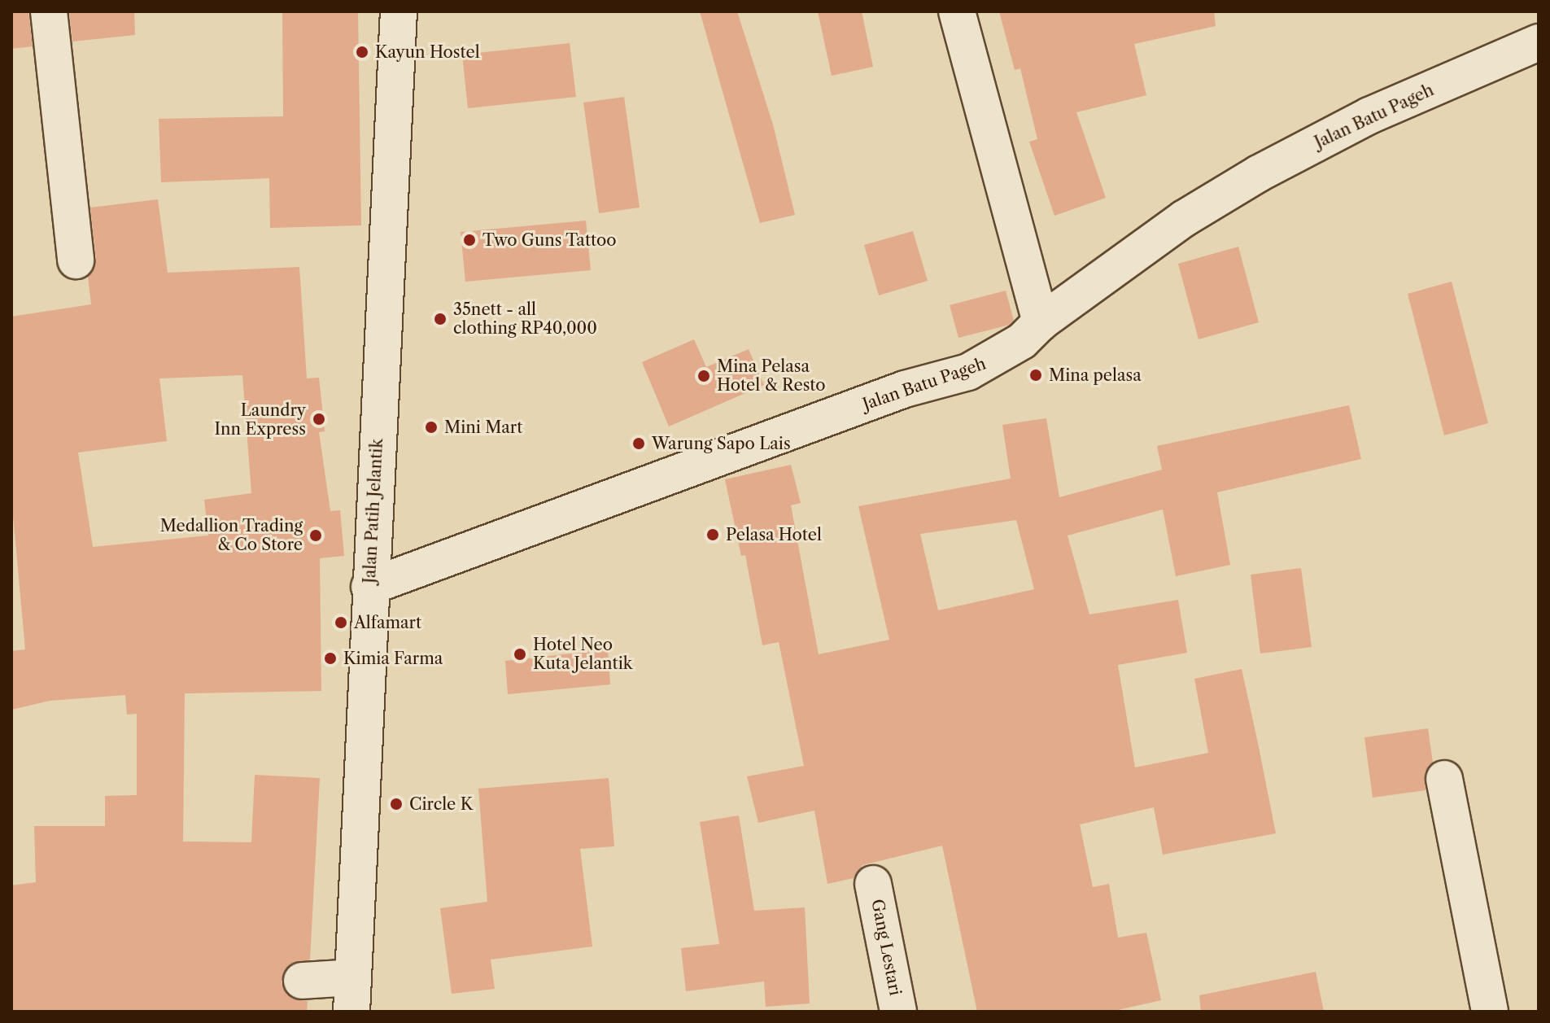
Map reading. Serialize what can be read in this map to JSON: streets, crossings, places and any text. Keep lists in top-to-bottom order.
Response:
{
  "streets": {
    "street": ["Jalan Batu Pageh", "Jalan Patih Jelantik", "Gang Lestari"]
  },
  "crossings": [
    ["Jalan Batu Pageh", "Jalan Patih Jelantik"]
  ],
  "places": [
    "Kayun Hostel",
    "Two Guns Tattoo",
    "35nett - all clothing RP40,000",
    "Mina pelasa",
    "Mina Pelasa Hotel & Resto",
    "Laundry Inn Express",
    "Mini Mart",
    "Warung Sapo Lais",
    "Pelasa Hotel",
    "Medallion Trading & Co Store",
    "Alfamart",
    "Hotel Neo Kuta Jelantik",
    "Kimia Farma",
    "Circle K"
  ]
}
